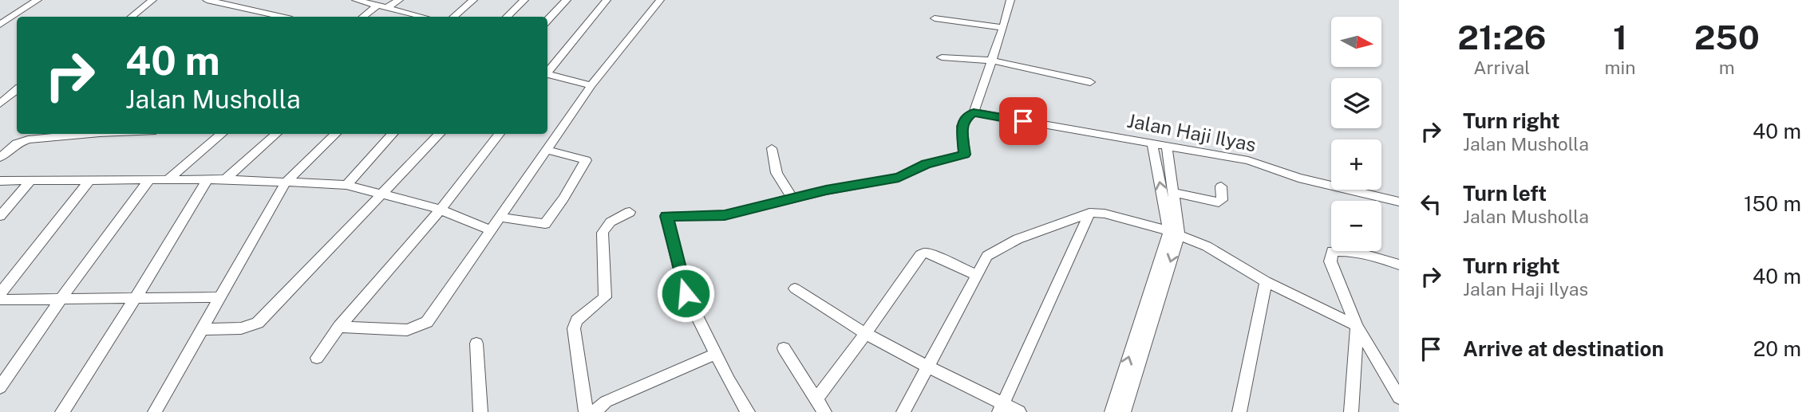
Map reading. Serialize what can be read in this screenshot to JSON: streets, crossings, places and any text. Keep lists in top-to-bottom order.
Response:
{
  "streets": {
    "street": ["Jalan Haji Ilyas"]
  },
  "north": "right",
  "page": {
    "eta": [
      "21:26",
      "Arrival",
      "1",
      "min",
      "250",
      "m"
    ],
    "map_buttons": ["+", "−"],
    "turn": ["40 m", "Jalan Musholla"],
    "list": [
      {
        "name": "Turn right",
        "note": "Jalan Musholla",
        "value": "40 m"
      },
      {
        "name": "Turn left",
        "note": "Jalan Musholla",
        "value": "150 m"
      },
      {
        "name": "Turn right",
        "note": "Jalan Haji Ilyas",
        "value": "40 m"
      },
      {
        "name": "Arrive at destination",
        "value": "20 m"
      }
    ]
  }
}
